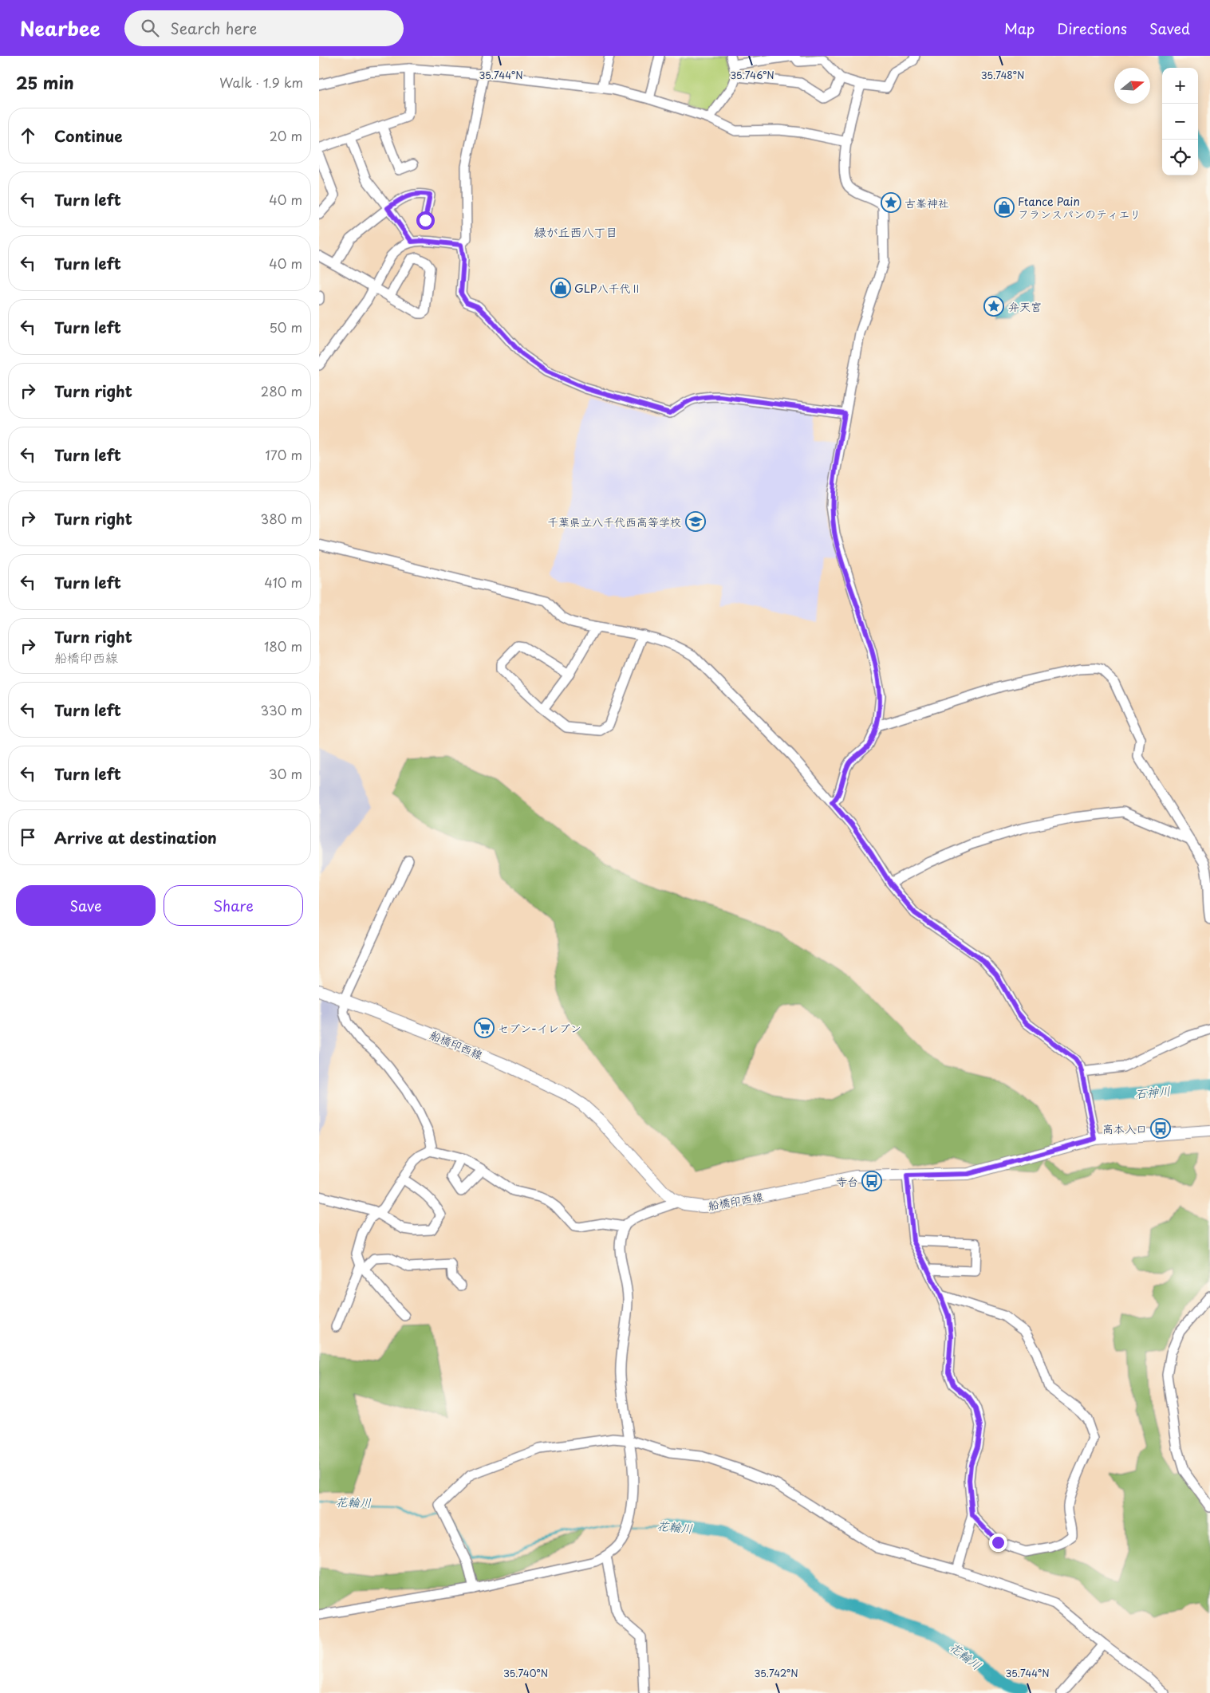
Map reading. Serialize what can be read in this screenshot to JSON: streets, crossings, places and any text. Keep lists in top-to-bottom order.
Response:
{
  "streets": {
    "main road": ["船橋印西線"]
  },
  "districts": ["緑が丘西八丁目"],
  "water": ["石神川", "花輪川"],
  "places": {
    "place": ["古峯神社", "弁天宮"],
    "shop": ["Ftance Pain フランスパンのティエリ", "GLP八千代Ⅱ"],
    "school or university": ["千葉県立八千代西高等学校"],
    "supermarket": ["セブン-イレブン"],
    "bus stop": ["高本入口", "寺台"]
  },
  "north": "right",
  "page": {
    "header": "Nearbee",
    "search": "Search here",
    "nav": ["Map", "Directions", "Saved"],
    "heading": ["25 min", "Walk · 1.9 km"],
    "map_buttons": ["+", "−"],
    "list": [
      ["Continue", "20 m"],
      ["Turn left", "40 m"],
      ["Turn left", "40 m"],
      ["Turn left", "50 m"],
      ["Turn right", "280 m"],
      ["Turn left", "170 m"],
      ["Turn right", "380 m"],
      ["Turn left", "410 m"],
      ["Turn right", "船橋印西線", "180 m"],
      ["Turn left", "330 m"],
      ["Turn left", "30 m"],
      "Arrive at destination"
    ],
    "buttons": ["Save", "Share"]
  },
  "coordinates": [
    "35.744°N",
    "35.746°N",
    "35.748°N",
    "35.740°N",
    "35.742°N"
  ]
}
